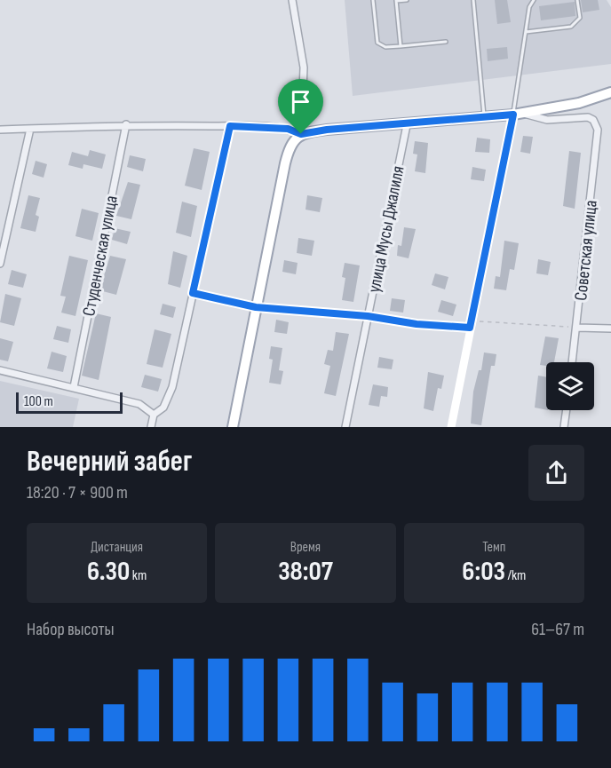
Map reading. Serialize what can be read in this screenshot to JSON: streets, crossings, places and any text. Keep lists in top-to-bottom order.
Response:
{
  "streets": {
    "street": ["улица Мусы Джалиля", "Советская улица", "Студенческая улица"]
  },
  "scale_bar": "100 m",
  "page": {
    "scale": "100 m",
    "heading": ["Вечерний забег", "18:20 · 7 × 900 m"],
    "stats": [
      ["Дистанция", "6.30 km"],
      ["Время", "38:07"],
      ["Темп", "6:03 /km"]
    ],
    "chart": ["Набор высоты", "61–67 m"]
  }
}
